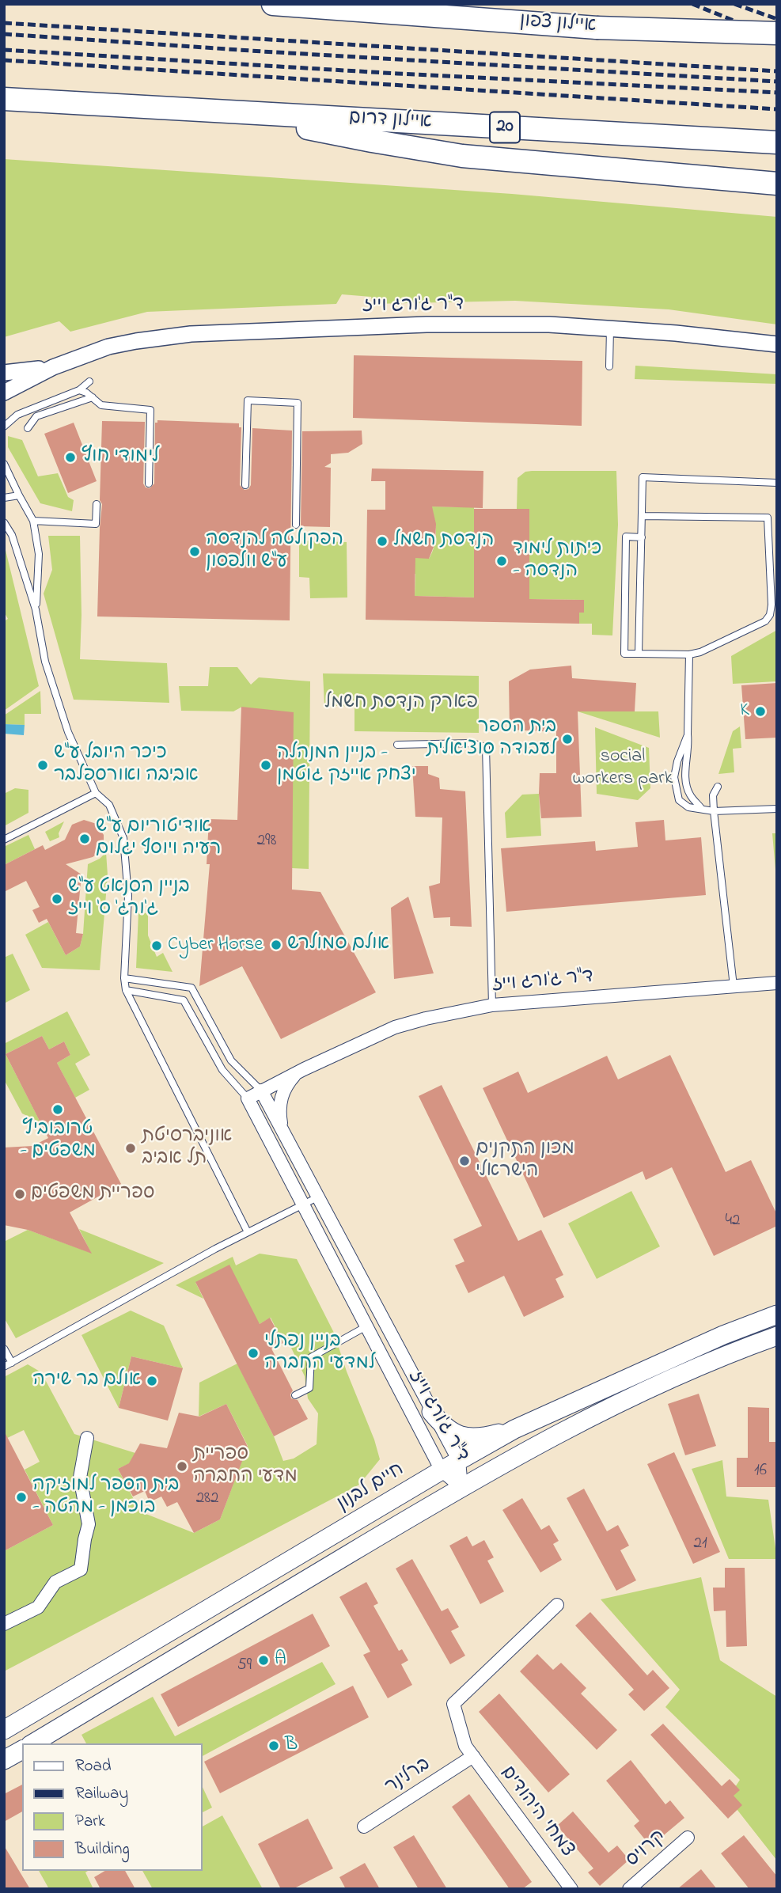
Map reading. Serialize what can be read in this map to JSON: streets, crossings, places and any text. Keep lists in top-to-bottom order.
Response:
{
  "streets": {
    "highway": ["איילון צפון", "איילון דרום", "20"],
    "main road": ["חיים לבנון"],
    "street": [
      "ד\"ר ג'ורג וייז",
      "ברלינר",
      "צמחי היהודים",
      "קרויס"
    ]
  },
  "crossings": [
    ["ד\"ר ג'ורג וייז", "חיים לבנון"],
    ["ברלינר", "צמחי היהודים"]
  ],
  "parks": ["פארק הנדסת חשמל", "social workers park"],
  "places": [
    "לימודי חוץ",
    "הנדסת חשמל",
    "הפקולטה להנדסה ע\"ש וולפסון",
    "כיתות לימוד - הנדסה",
    "K",
    "בית הספר לעבודה סוציאלית",
    "כיכר היובל ע\"ש אביבה ואורספלבר",
    "בניין המנהלה - יצחק אייזק גוטמן",
    "אודיטוריום ע\"ש רעיה ויוסף יגלום",
    "בניין הסנאט ע\"ש ג'ורג' ס' וייז",
    "אולם סמולרש",
    "Cyber Horse",
    "טרובוביץ - משפטים",
    "אוניברסיטת תל אביב",
    "מכון התקנים הישראלי",
    "ספריית משפטים",
    "בניין נפתלי למדעי החברה",
    "אולם בר שירה",
    "ספריית מדעי החברה",
    "בית הספר למוזיקה - בוכמן - מהטה",
    "A",
    "B"
  ],
  "house_numbers": [
    "298",
    "42",
    "16",
    "282",
    "21",
    "59"
  ],
  "legend": [
    "Road",
    "Railway",
    "Park",
    "Building"
  ]
}
